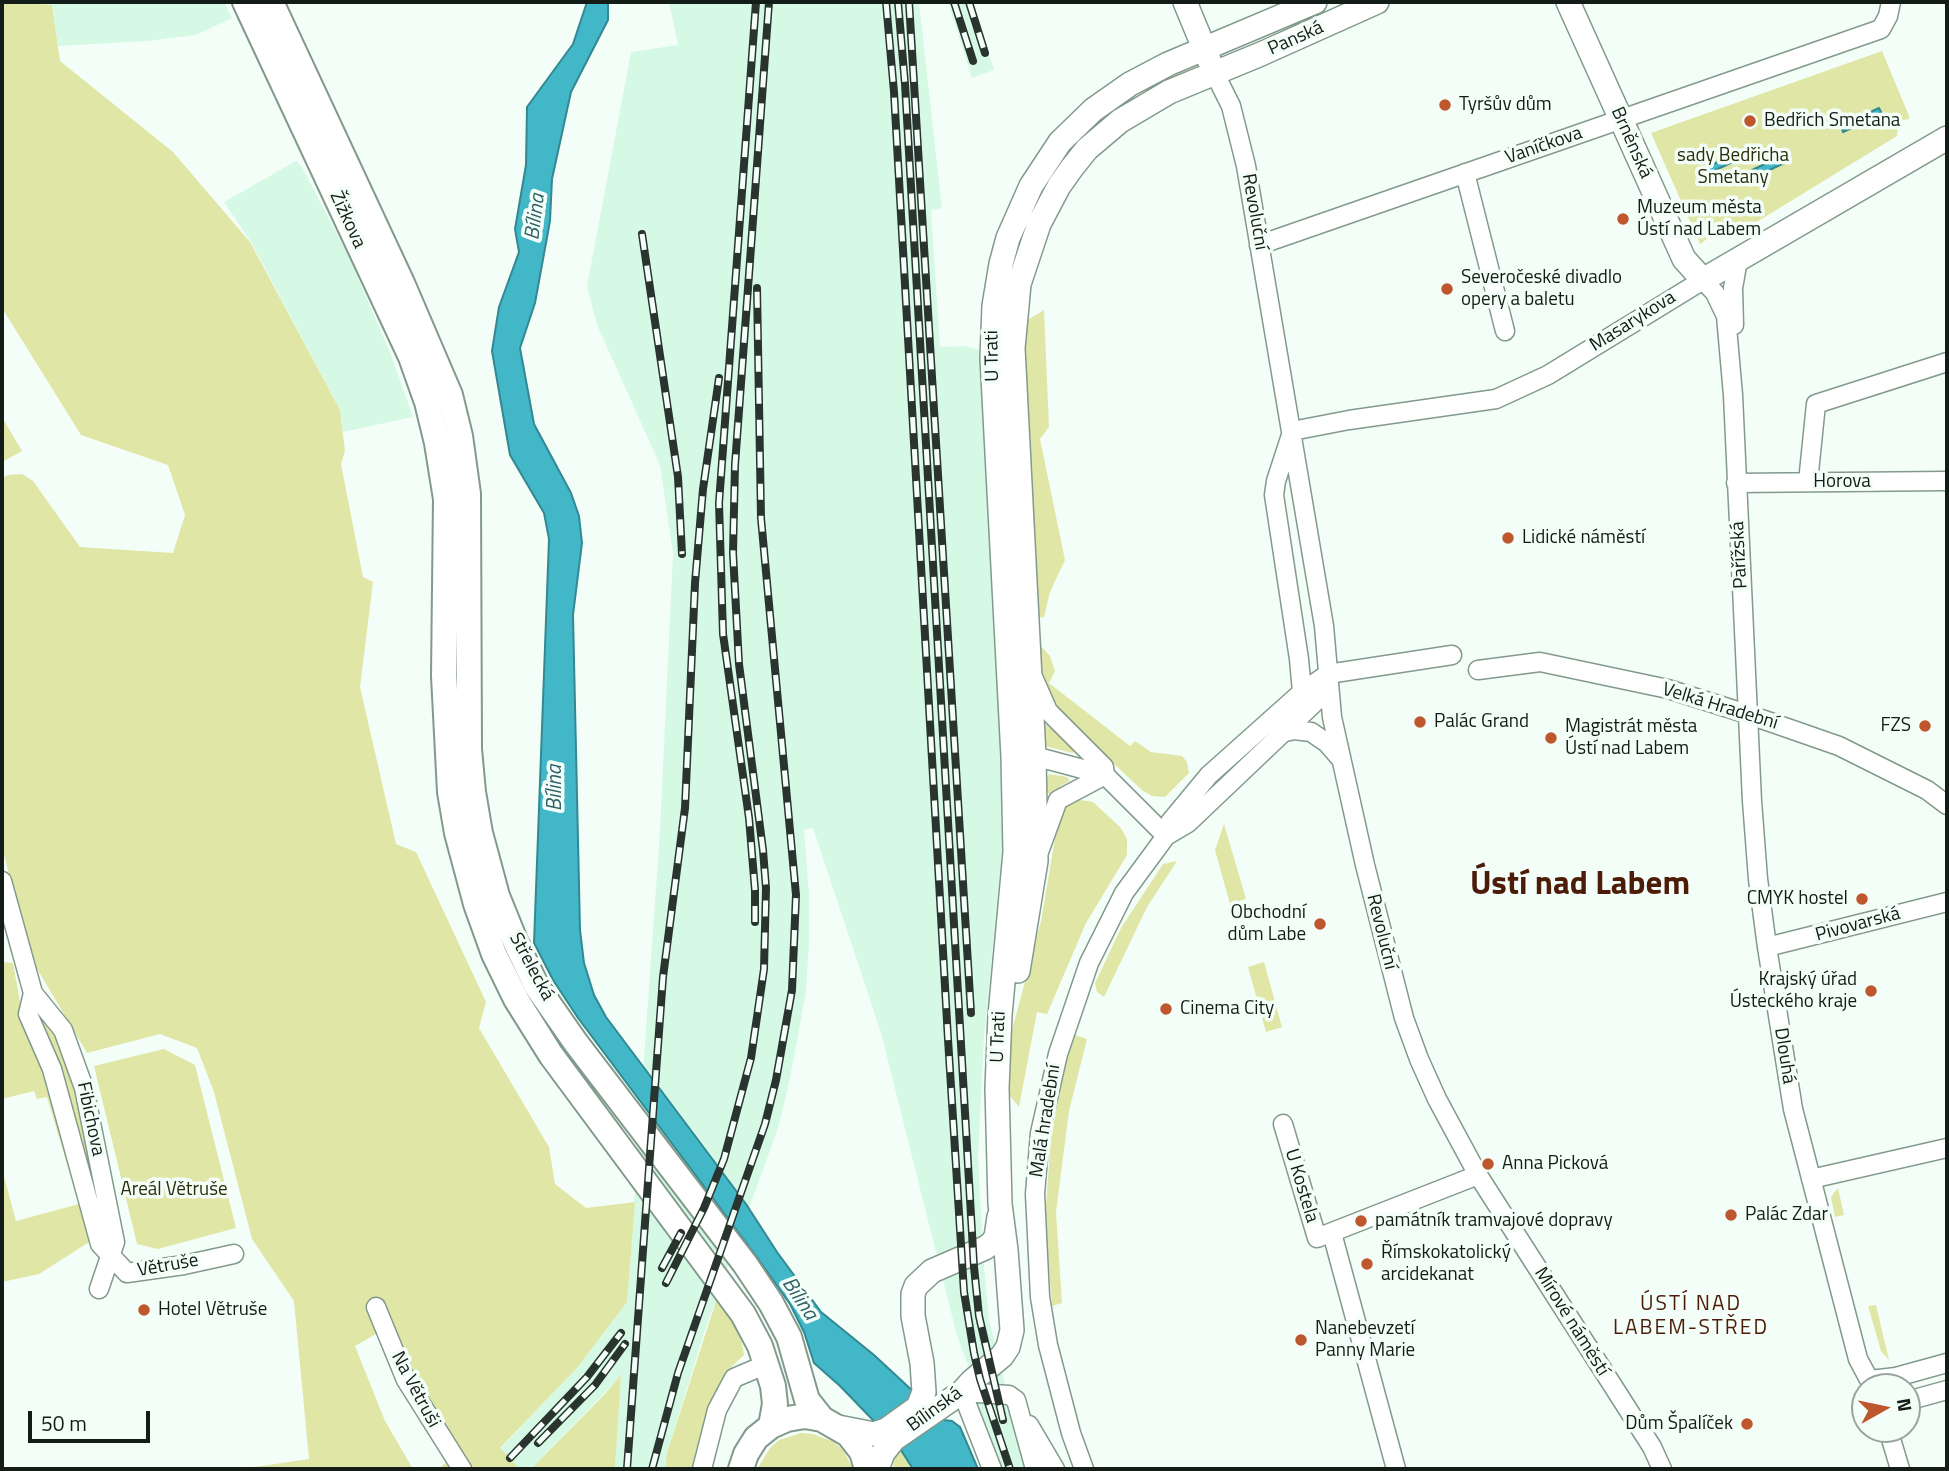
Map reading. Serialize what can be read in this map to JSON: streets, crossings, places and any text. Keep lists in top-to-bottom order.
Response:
{
  "streets": {
    "main road": ["Žižkova", "Střelecká"],
    "street": [
      "Panská",
      "Brněnská",
      "Vaníčkova",
      "Revoluční",
      "Masarykova",
      "U Trati",
      "Horova",
      "Pařížská",
      "Velká Hradební",
      "Pivovarská",
      "Dlouhá",
      "Fibichova",
      "Malá hradební",
      "U Kostela",
      "Větruše",
      "Mírové náměstí",
      "Na Větruši",
      "Bílinská"
    ]
  },
  "crossings": [
    ["Panská", "Revoluční"],
    ["Panská", "U Trati"],
    ["Brněnská", "Vaníčkova"],
    ["Brněnská", "Masarykova"],
    ["Brněnská", "Pařížská"],
    ["Vaníčkova", "Revoluční"],
    ["Revoluční", "Masarykova"],
    ["Revoluční", "U Trati"],
    ["Revoluční", "Malá hradební"],
    ["Revoluční", "Mírové náměstí"],
    ["Žižkova", "Střelecká"],
    ["Masarykova", "Pařížská"],
    ["U Trati", "Malá hradební"],
    ["Horova", "Pařížská"],
    ["Pařížská", "Velká Hradební"],
    ["Pařížská", "Dlouhá"],
    ["Velká Hradební", "Dlouhá"],
    ["Pivovarská", "Dlouhá"],
    ["Střelecká", "Bílinská"],
    ["Fibichova", "Větruše"],
    ["Malá hradební", "Bílinská"]
  ],
  "districts": ["Ústí nad Labem", "ÚSTÍ NAD LABEM-STŘED"],
  "water": ["Bílina"],
  "parks": ["sady Bedřicha Smetany", "Areál Větruše"],
  "places": [
    "Tyršův dům",
    "Bedřich Smetana",
    "Muzeum města Ústí nad Labem",
    "Severočeské divadlo opery a baletu",
    "Lidické náměstí",
    "Palác Grand",
    "FZS",
    "Magistrát města Ústí nad Labem",
    "CMYK hostel",
    "Obchodní dům Labe",
    "Krajský úřad Ústeckého kraje",
    "Cinema City",
    "Anna Picková",
    "Palác Zdar",
    "památník tramvajové dopravy",
    "Římskokatolický arcidekanat",
    "Hotel Větruše",
    "Nanebevzetí Panny Marie",
    "Dům Špalíček"
  ],
  "scale_bar": "50 m",
  "north": "right"
}
